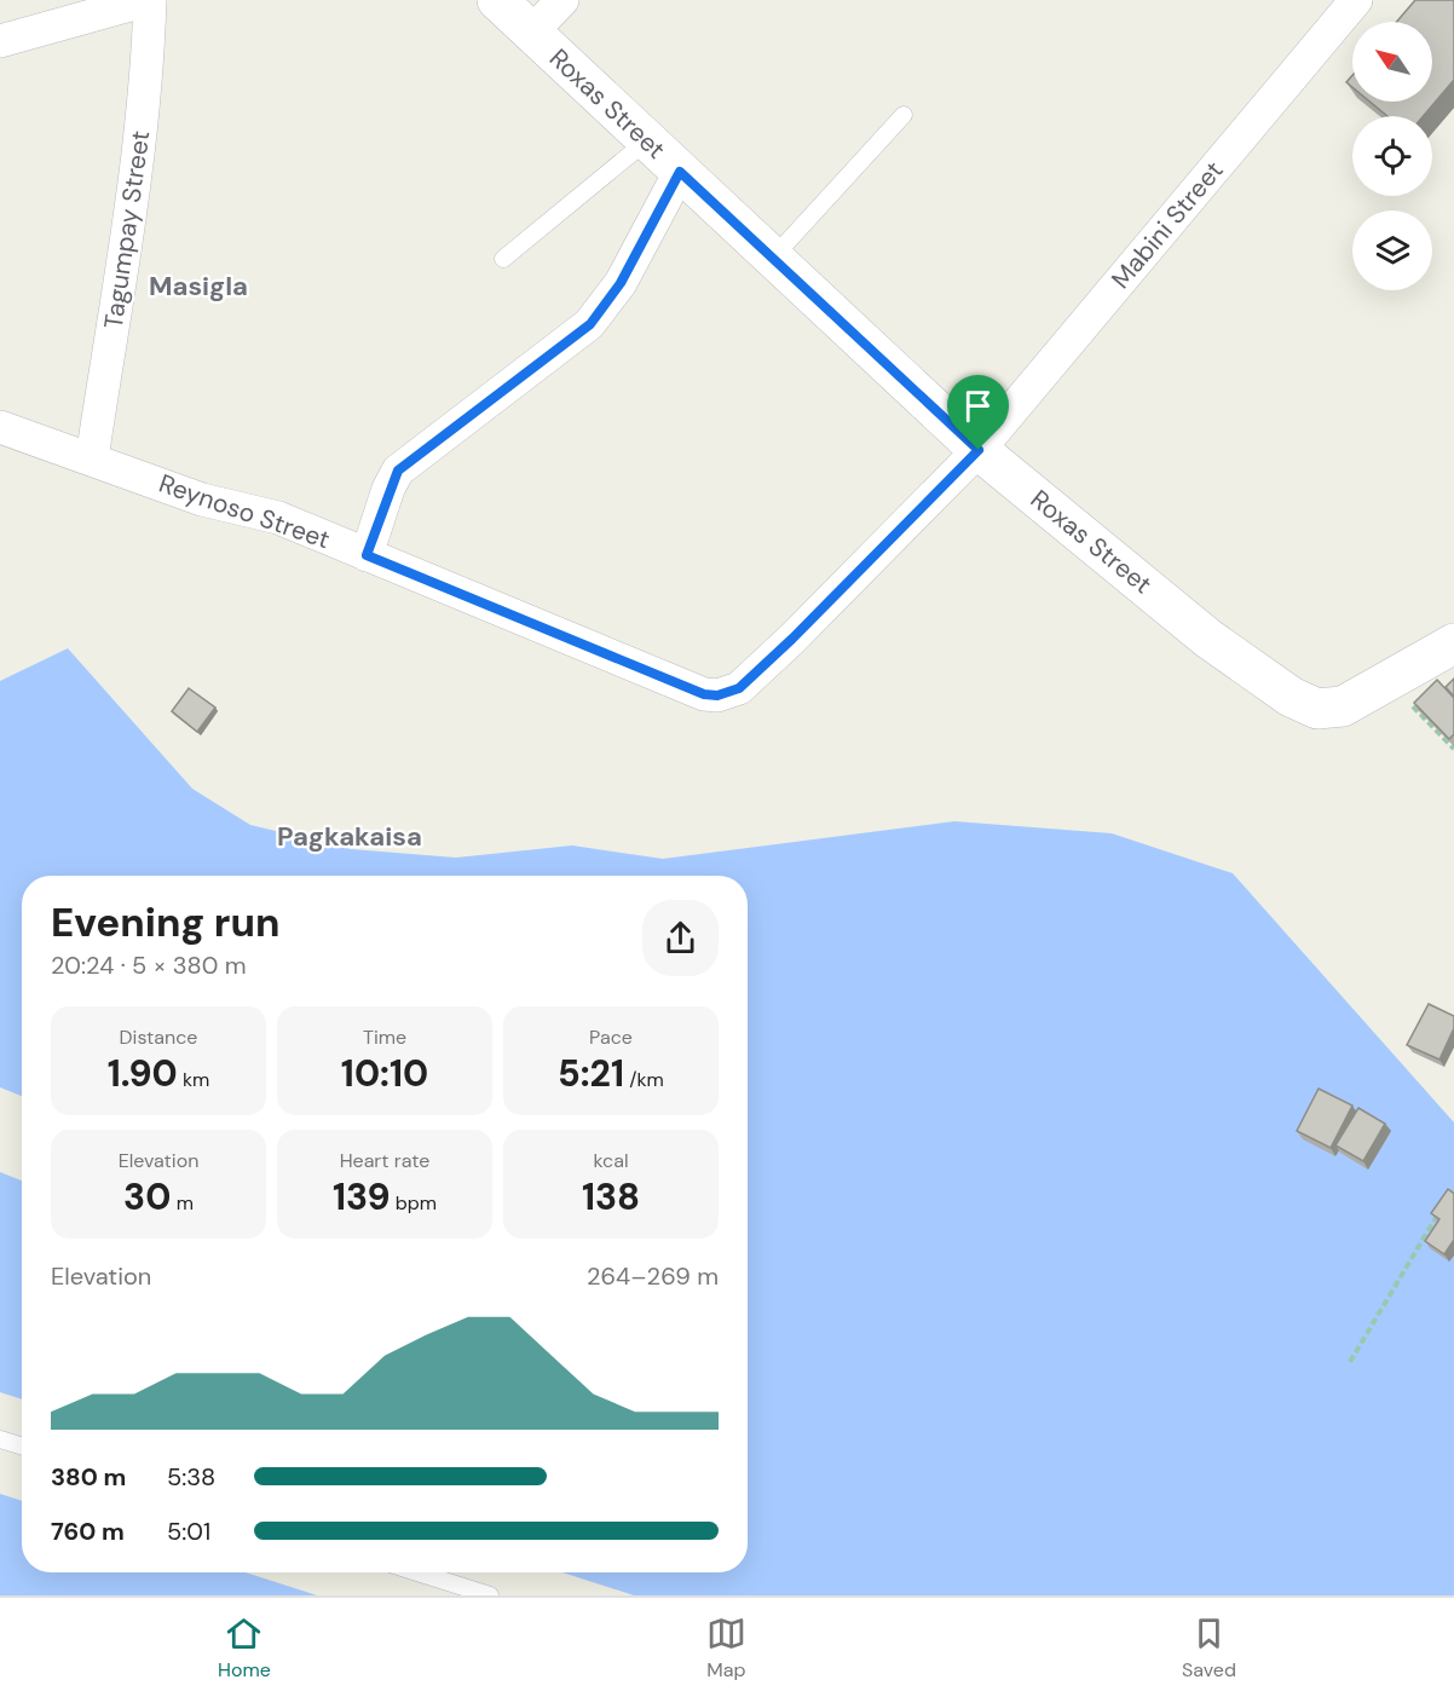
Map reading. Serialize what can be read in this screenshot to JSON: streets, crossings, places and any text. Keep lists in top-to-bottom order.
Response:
{
  "streets": {
    "street": [
      "Roxas Street",
      "Mabini Street",
      "Tagumpay Street",
      "Reynoso Street"
    ]
  },
  "crossings": [
    ["Roxas Street", "Mabini Street"],
    ["Roxas Street", "Reynoso Street"],
    ["Mabini Street", "Reynoso Street"],
    ["Tagumpay Street", "Reynoso Street"]
  ],
  "districts": ["Masigla", "Pagkakaisa"],
  "north": "top left",
  "page": {
    "heading": ["Evening run", "20:24 · 5 × 380 m"],
    "stats": [
      ["Distance", "1.90 km"],
      ["Time", "10:10"],
      ["Pace", "5:21 /km"],
      ["Elevation", "30 m"],
      ["Heart rate", "139 bpm"],
      ["kcal", "138"]
    ],
    "chart": ["Elevation", "264–269 m"],
    "list": [
      {
        "name": "380 m",
        "note": "5:38"
      },
      {
        "name": "760 m",
        "note": "5:01"
      }
    ],
    "tabs": ["Home", "Map", "Saved"]
  }
}
